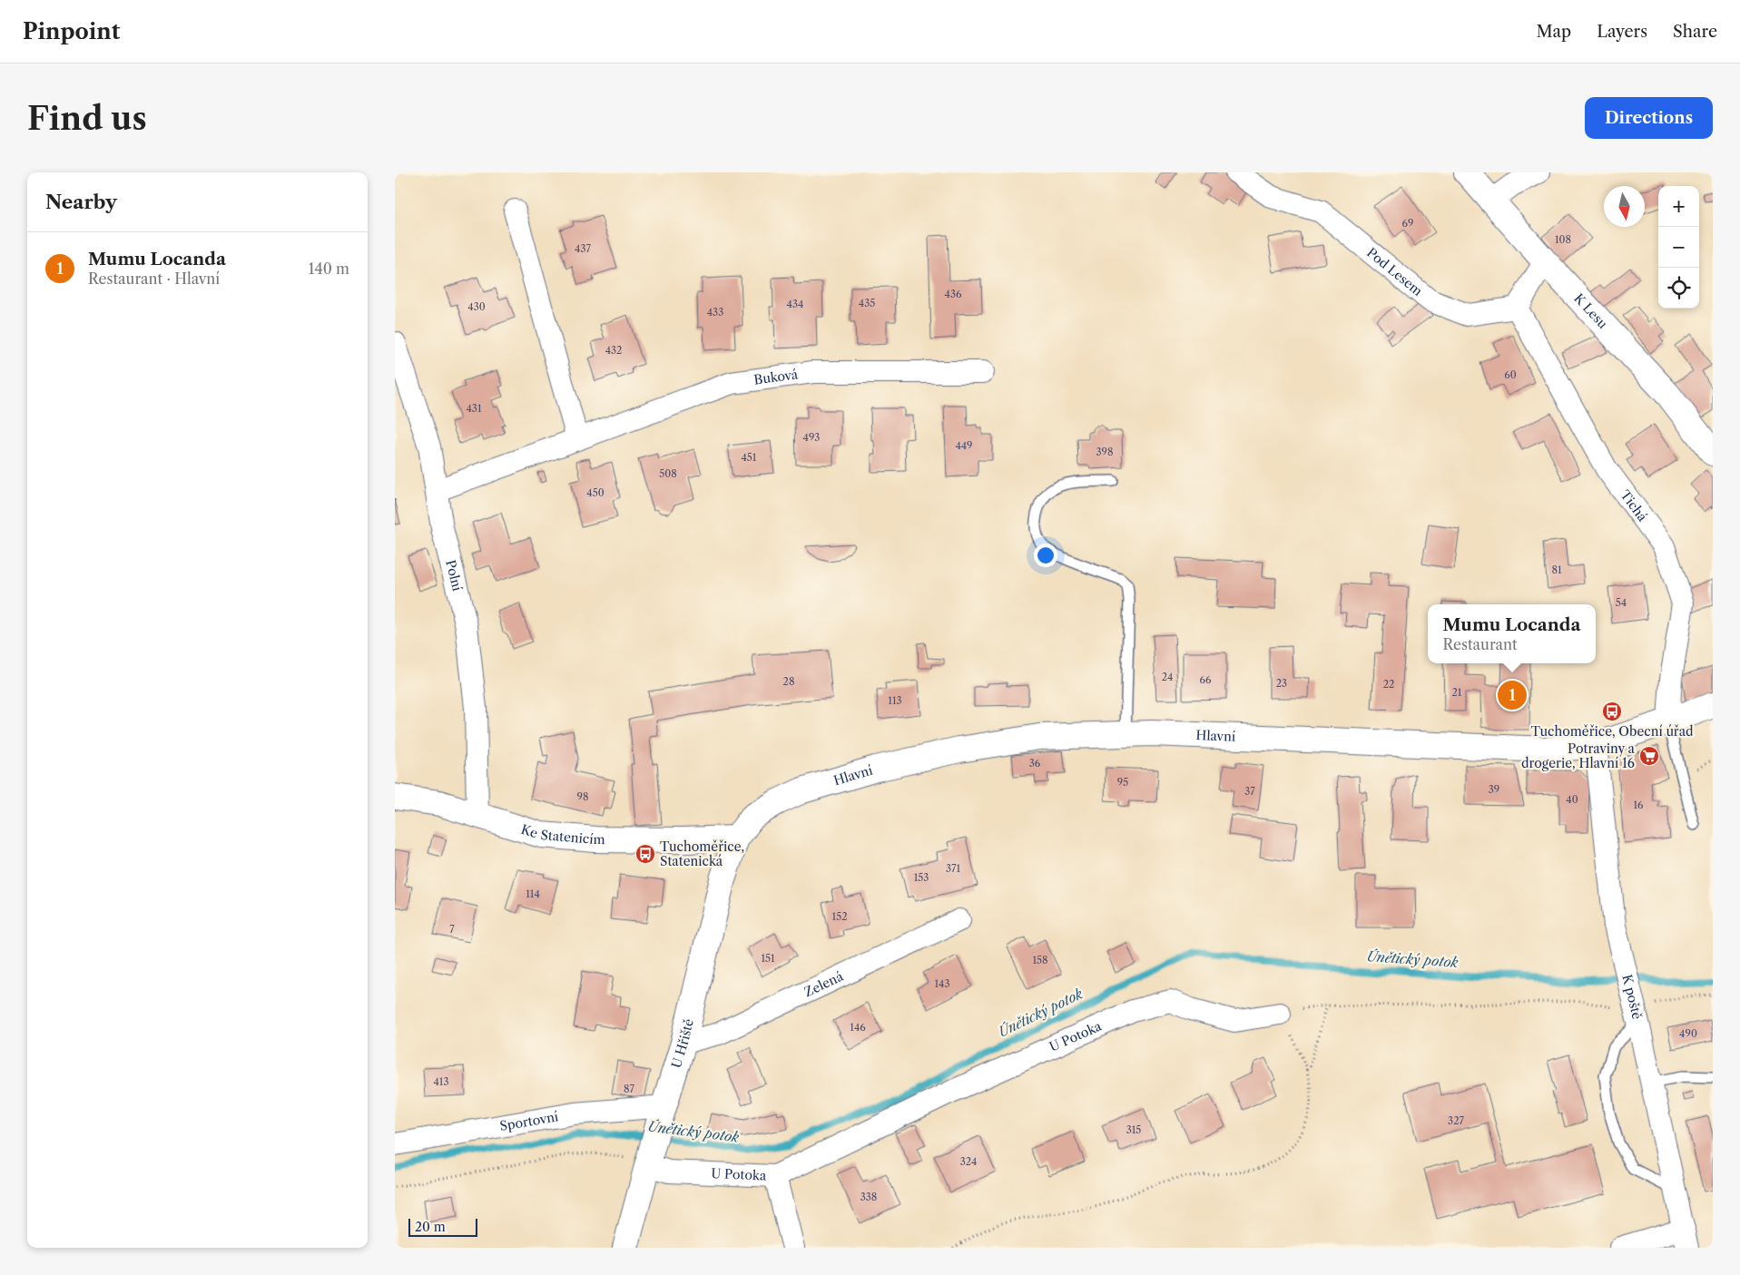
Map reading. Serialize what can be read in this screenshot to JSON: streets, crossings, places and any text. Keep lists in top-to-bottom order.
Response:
{
  "streets": {
    "street": [
      "Pod Lesem",
      "K Lesu",
      "Buková",
      "Tichá",
      "Polní",
      "Hlavní",
      "Ke Statenicím",
      "Zelená",
      "K poště",
      "U Potoka",
      "U Hřiště",
      "Sportovní"
    ]
  },
  "crossings": [
    ["Pod Lesem", "Tichá"],
    ["Buková", "Polní"],
    ["Tichá", "Hlavní"],
    ["Polní", "Ke Statenicím"],
    ["Hlavní", "Ke Statenicím"],
    ["Hlavní", "K poště"],
    ["Hlavní", "U Hřiště"],
    ["Ke Statenicím", "U Hřiště"],
    ["Zelená", "U Hřiště"],
    ["U Potoka", "U Hřiště"],
    ["U Hřiště", "Sportovní"]
  ],
  "water": ["Únětický potok"],
  "places": {
    "bus stop": ["Tuchoměřice, Obecní úřad", "Tuchoměřice, Statenická"],
    "supermarket": ["Potraviny a drogerie, Hlavní 16"]
  },
  "house_numbers": [
    "69",
    "108",
    "437",
    "436",
    "435",
    "434",
    "430",
    "433",
    "432",
    "60",
    "431",
    "493",
    "449",
    "398",
    "451",
    "508",
    "450",
    "81",
    "54",
    "24",
    "66",
    "28",
    "23",
    "22",
    "21",
    "113",
    "36",
    "95",
    "39",
    "37",
    "98",
    "40",
    "16",
    "371",
    "153",
    "114",
    "152",
    "7",
    "151",
    "158",
    "143",
    "146",
    "490",
    "413",
    "87",
    "327",
    "315",
    "324",
    "338"
  ],
  "scale_bar": "20 m",
  "north": "bottom",
  "page": {
    "header": "Pinpoint",
    "nav": ["Map", "Layers", "Share"],
    "buttons": "Directions",
    "title": "Find us",
    "heading": "Nearby",
    "map_buttons": ["+", "−"],
    "list": [
      {
        "mark": "1",
        "name": "Mumu Locanda",
        "note": "Restaurant · Hlavní",
        "value": "140 m"
      }
    ],
    "popup": ["Mumu Locanda", "Restaurant"],
    "pins": "1",
    "scale": "20 m"
  }
}
